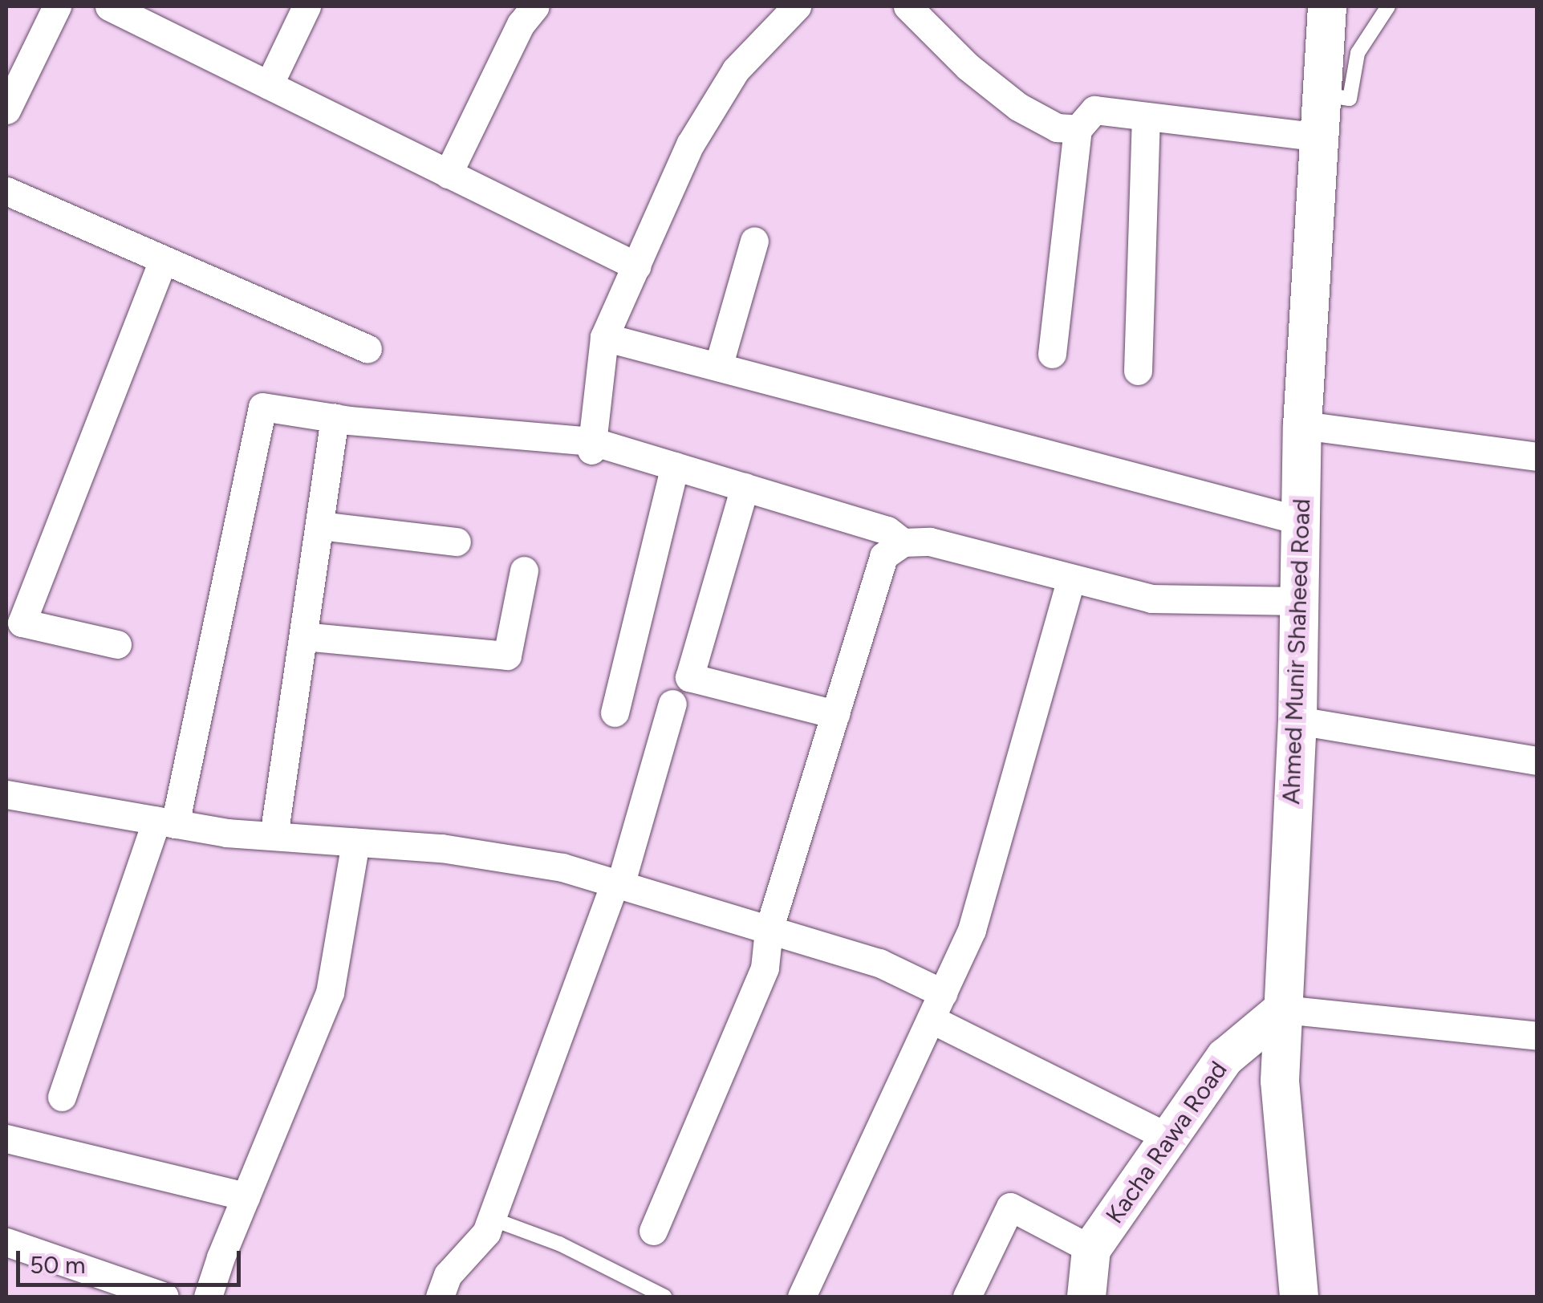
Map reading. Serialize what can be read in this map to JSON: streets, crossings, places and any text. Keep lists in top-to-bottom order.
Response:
{
  "streets": {
    "street": ["Ahmed Munir Shaheed Road", "Kacha Rawa Road"]
  },
  "crossings": [
    ["Ahmed Munir Shaheed Road", "Kacha Rawa Road"]
  ],
  "scale_bar": "50 m"
}
